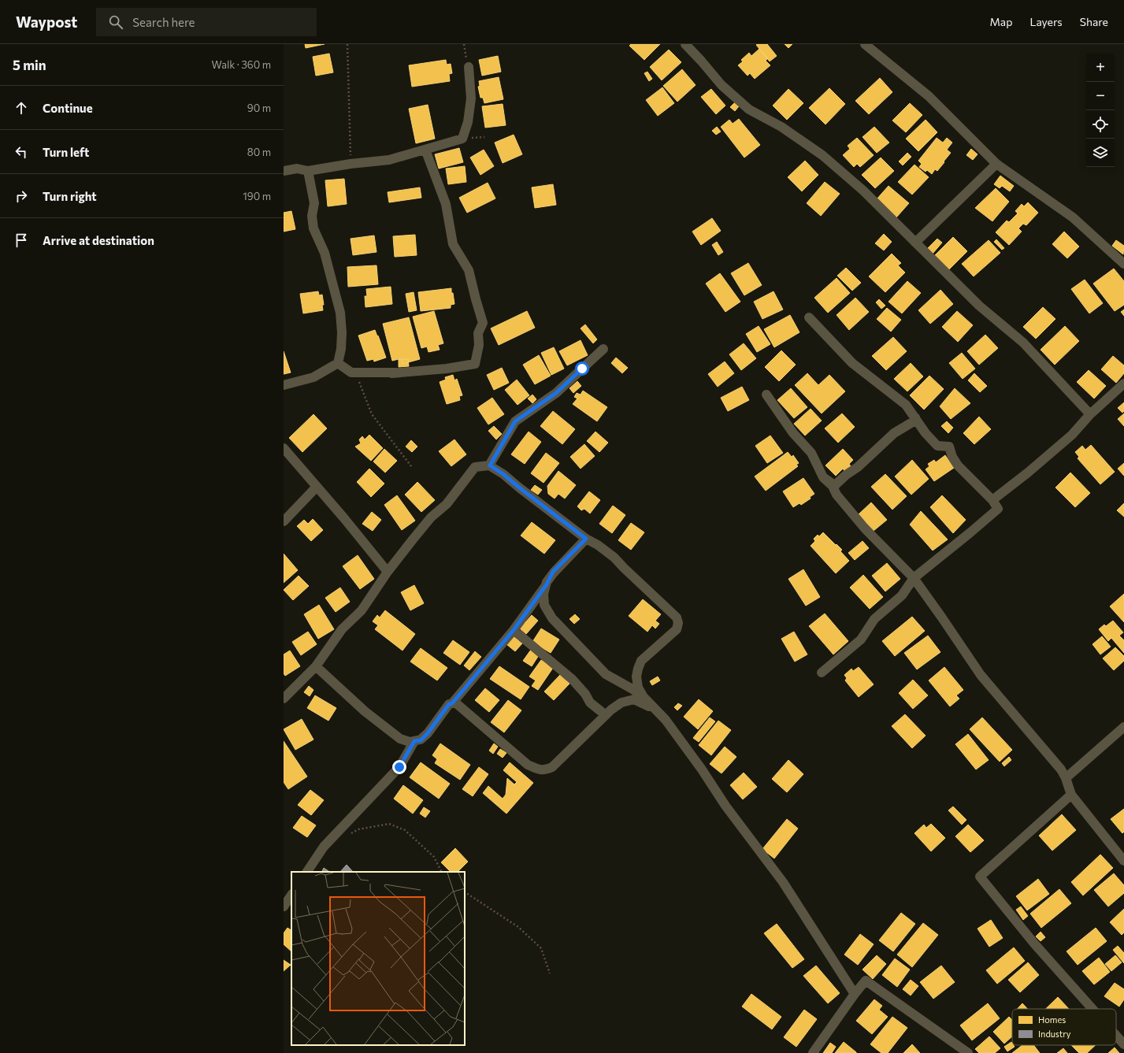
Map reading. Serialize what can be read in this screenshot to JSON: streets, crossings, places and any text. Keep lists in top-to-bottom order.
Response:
{
  "legend": ["Homes", "Industry"],
  "page": {
    "header": "Waypost",
    "search": "Search here",
    "nav": ["Map", "Layers", "Share"],
    "heading": ["5 min", "Walk · 360 m"],
    "map_buttons": ["+", "−"],
    "list": [
      ["Continue", "90 m"],
      ["Turn left", "80 m"],
      ["Turn right", "190 m"],
      "Arrive at destination"
    ]
  }
}
